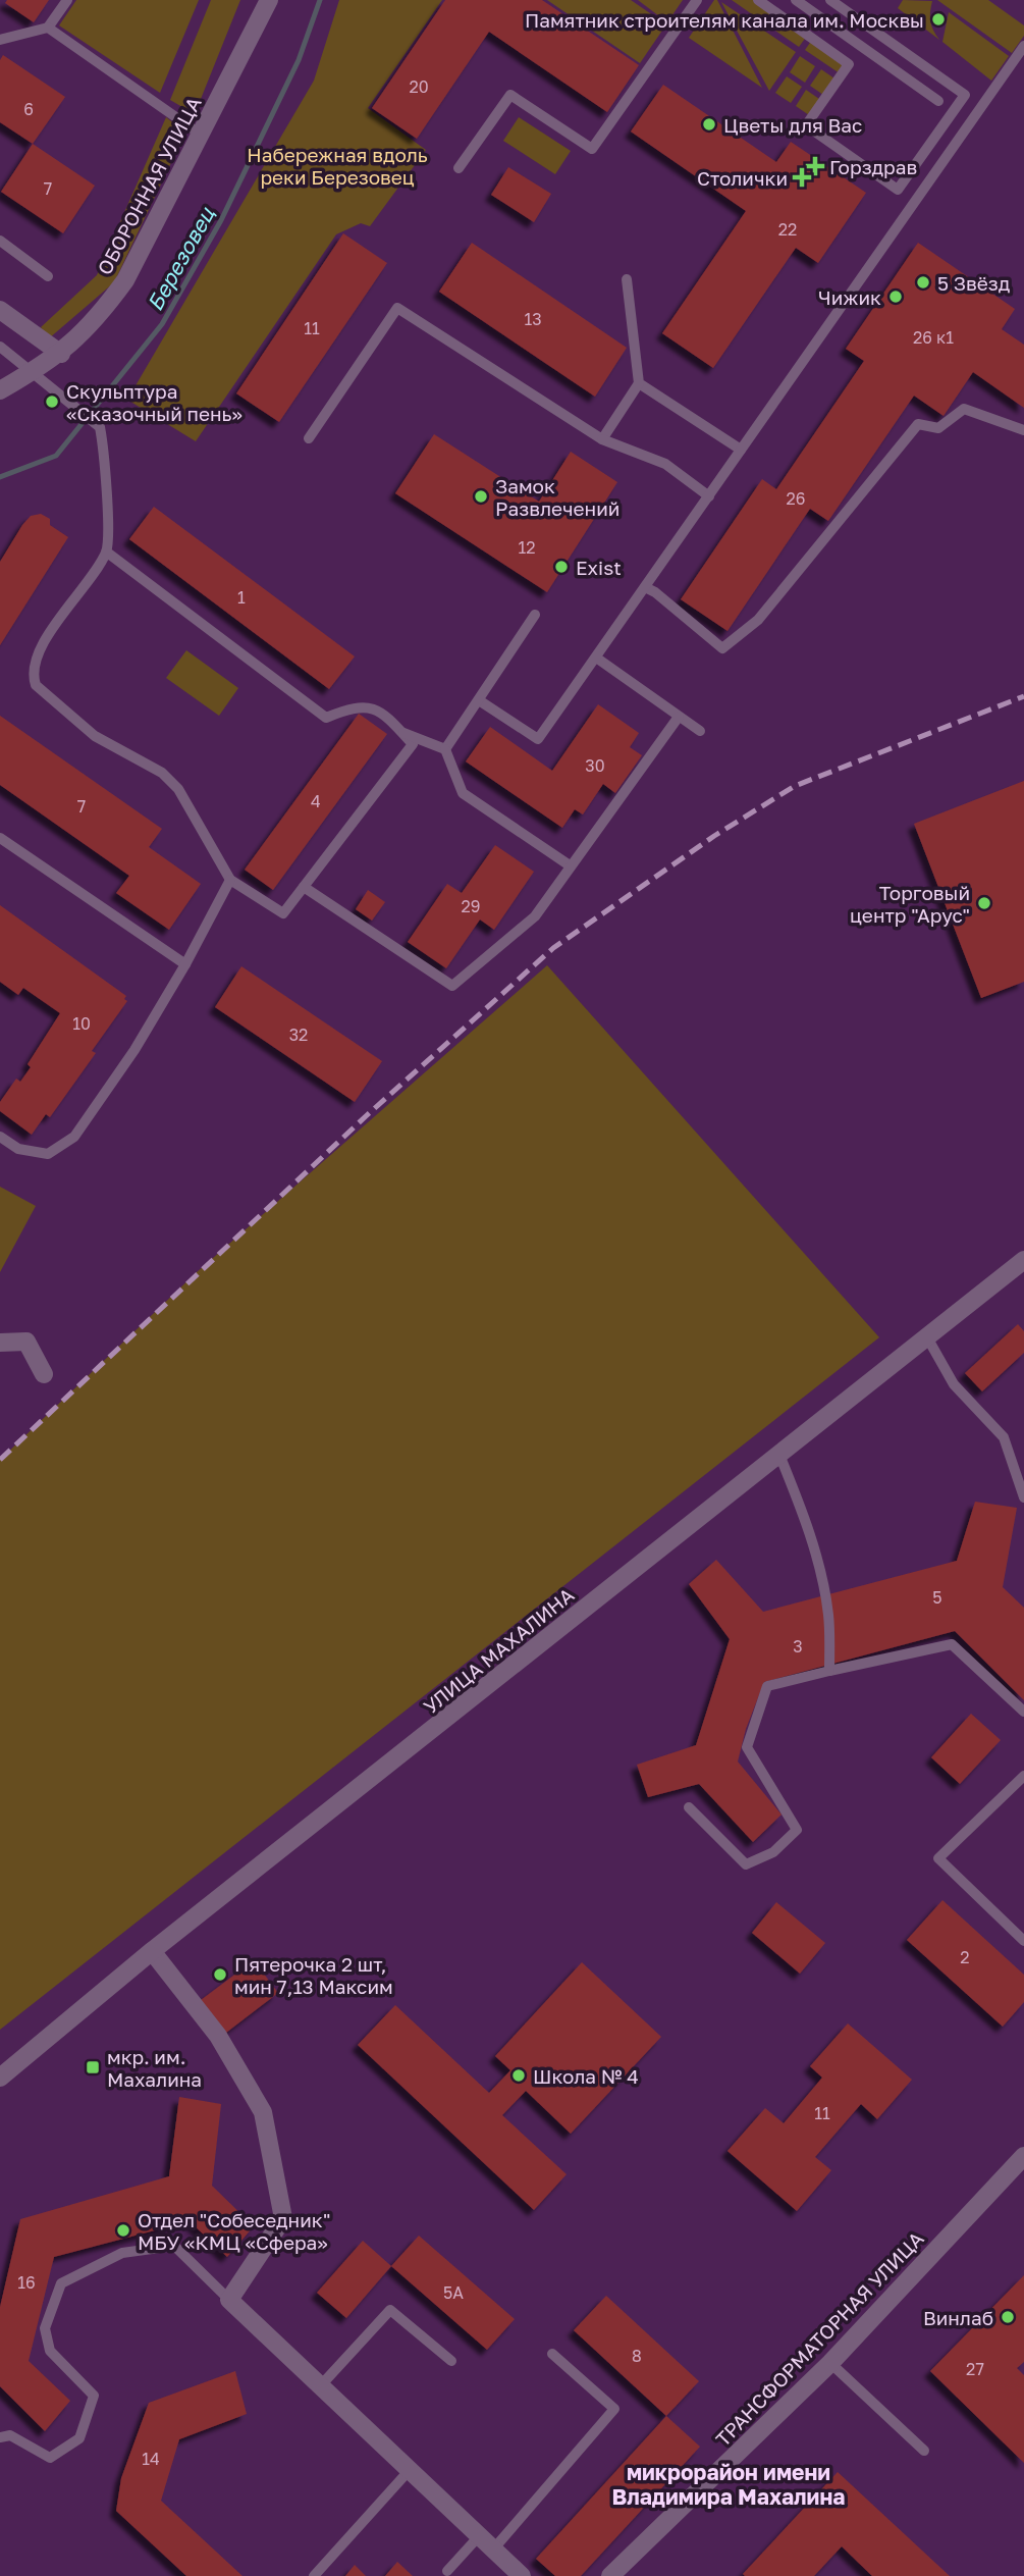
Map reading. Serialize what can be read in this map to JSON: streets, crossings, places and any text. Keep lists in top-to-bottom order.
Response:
{
  "streets": {
    "street": ["ОБОРОННАЯ УЛИЦА", "УЛИЦА МАХАЛИНА", "ТРАНСФОРМАТОРНАЯ УЛИЦА"]
  },
  "districts": ["микрорайон имени Владимира Махалина"],
  "water": ["Березовец"],
  "parks": ["Набережная вдоль реки Березовец"],
  "places": {
    "other": [
      "Памятник строителям канала им. Москвы",
      "Цветы для Вас",
      "5 Звёзд",
      "Чижик",
      "Скульптура «Сказочный пень»",
      "Замок Развлечений",
      "Exist",
      "Торговый центр \"Арус\"",
      "Пятерочка 2 шт, мин 7,13 Максим",
      "Школа № 4",
      "Отдел \"Собеседник\" МБУ «КМЦ «Сфера»",
      "Винлаб"
    ],
    "health": ["Горздрав", "Столички"],
    "transit": ["мкр. им. Махалина"]
  },
  "house_numbers": [
    "20",
    "6",
    "7",
    "22",
    "13",
    "11",
    "26 к1",
    "26",
    "12",
    "1",
    "30",
    "4",
    "7",
    "29",
    "10",
    "32",
    "5",
    "3",
    "2",
    "11",
    "16",
    "5А",
    "8",
    "27",
    "14"
  ]
}
